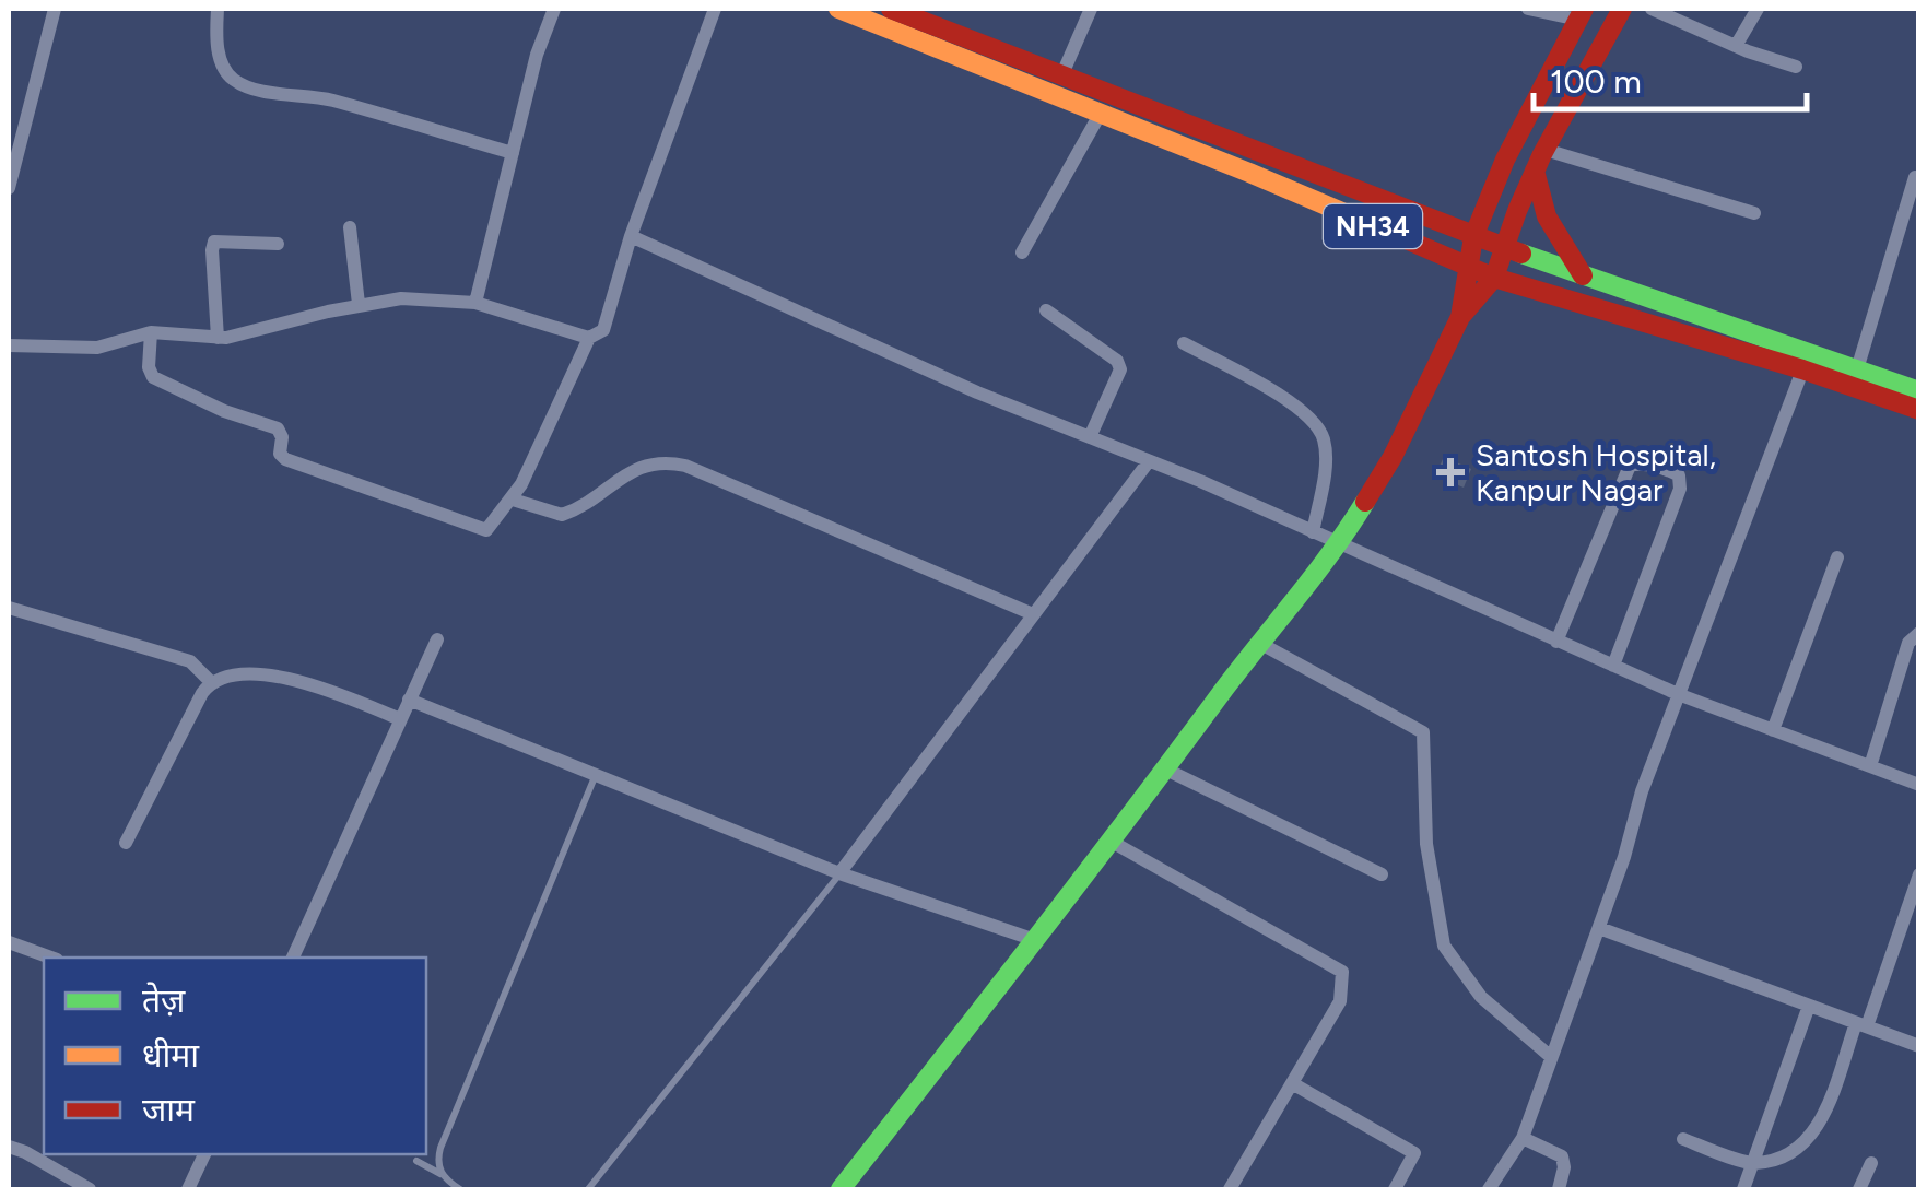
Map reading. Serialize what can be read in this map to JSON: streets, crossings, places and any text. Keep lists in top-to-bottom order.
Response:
{
  "streets": {
    "main road": ["NH34"]
  },
  "places": {
    "health": ["Santosh Hospital, Kanpur Nagar"]
  },
  "legend": ["तेज़", "धीमा", "जाम"],
  "scale_bar": "100 m"
}
